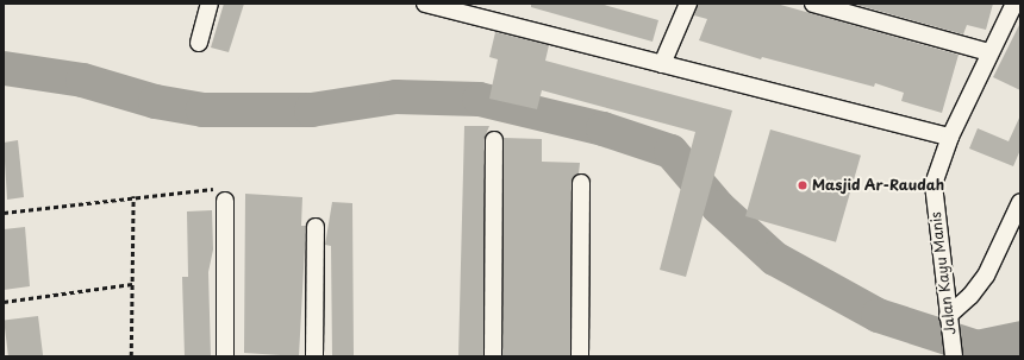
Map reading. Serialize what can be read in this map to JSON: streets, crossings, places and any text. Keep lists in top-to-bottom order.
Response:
{
  "streets": {
    "street": ["Jalan Kayu Manis"]
  },
  "places": ["Masjid Ar-Raudah"]
}
